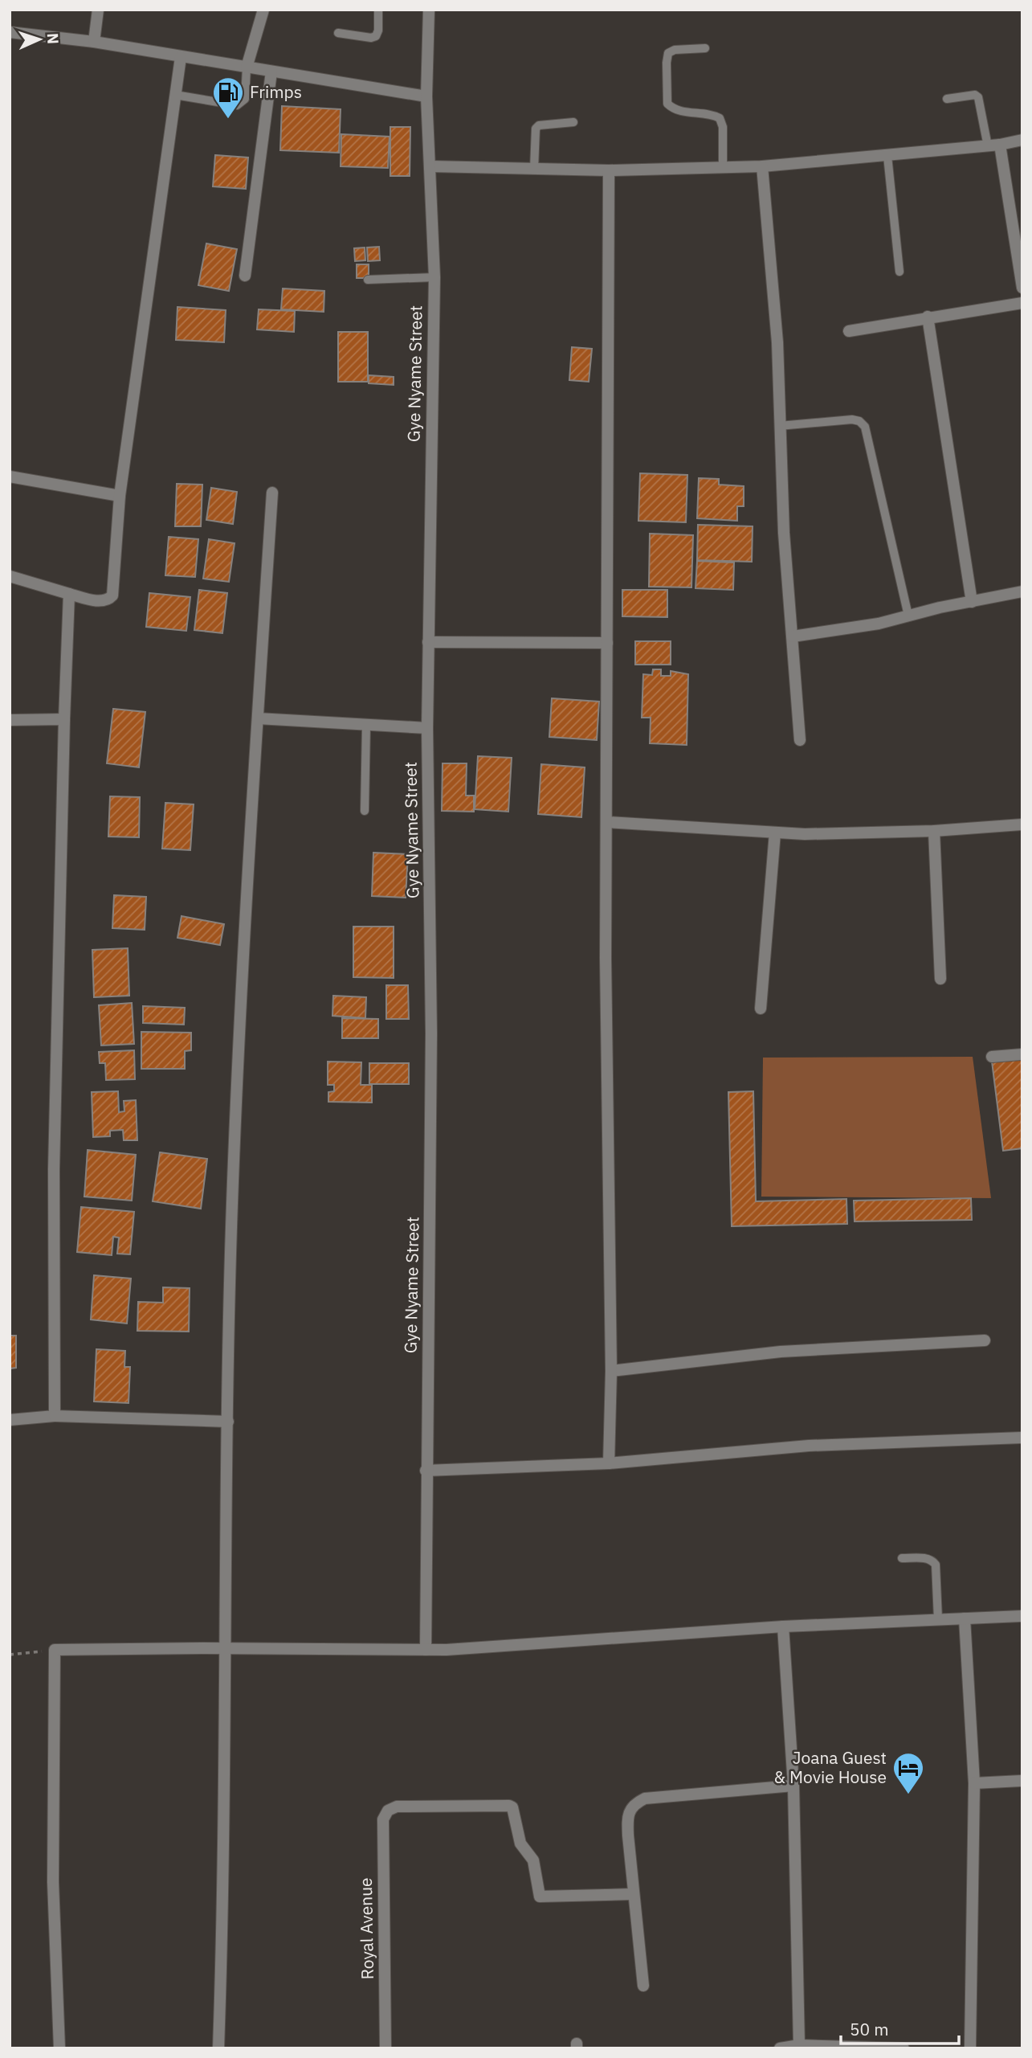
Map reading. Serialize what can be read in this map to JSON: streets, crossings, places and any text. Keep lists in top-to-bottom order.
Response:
{
  "streets": {
    "street": ["Gye Nyame Street", "Royal Avenue"]
  },
  "places": {
    "fuel station": ["Frimps"],
    "hotel": ["Joana Guest & Movie House"]
  },
  "scale_bar": "50 m",
  "north": "right"
}
